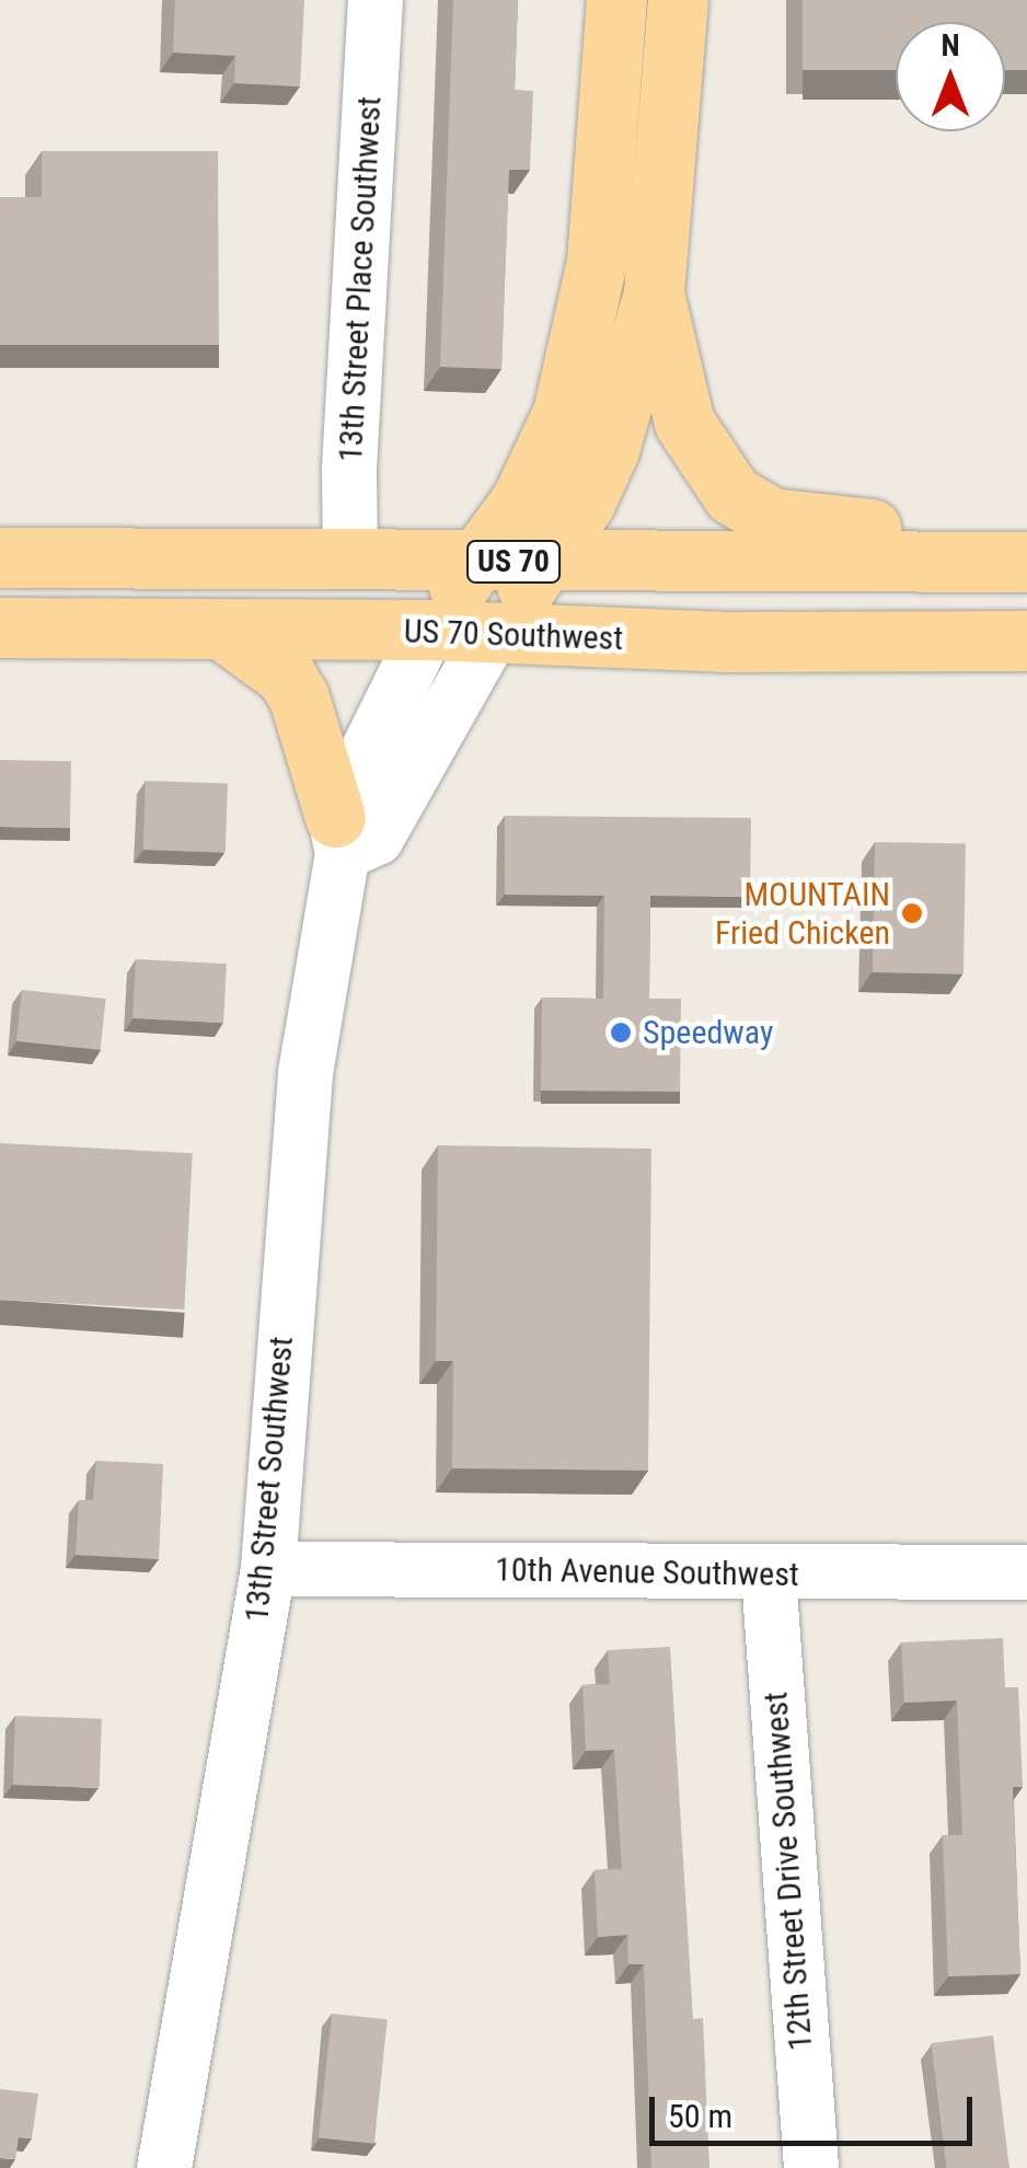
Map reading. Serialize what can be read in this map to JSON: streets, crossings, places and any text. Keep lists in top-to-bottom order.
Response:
{
  "streets": {
    "main road": ["US 70", "US 70 Southwest", "13th Street Southwest"],
    "street": ["13th Street Place Southwest", "10th Avenue Southwest", "12th Street Drive Southwest"]
  },
  "crossings": [
    ["13th Street Place Southwest", "US 70"],
    ["US 70", "13th Street Southwest"],
    ["US 70 Southwest", "13th Street Southwest"],
    ["13th Street Southwest", "10th Avenue Southwest"],
    ["10th Avenue Southwest", "12th Street Drive Southwest"]
  ],
  "places": ["MOUNTAIN Fried Chicken", "Speedway"],
  "scale_bar": "50 m",
  "north": "top"
}
